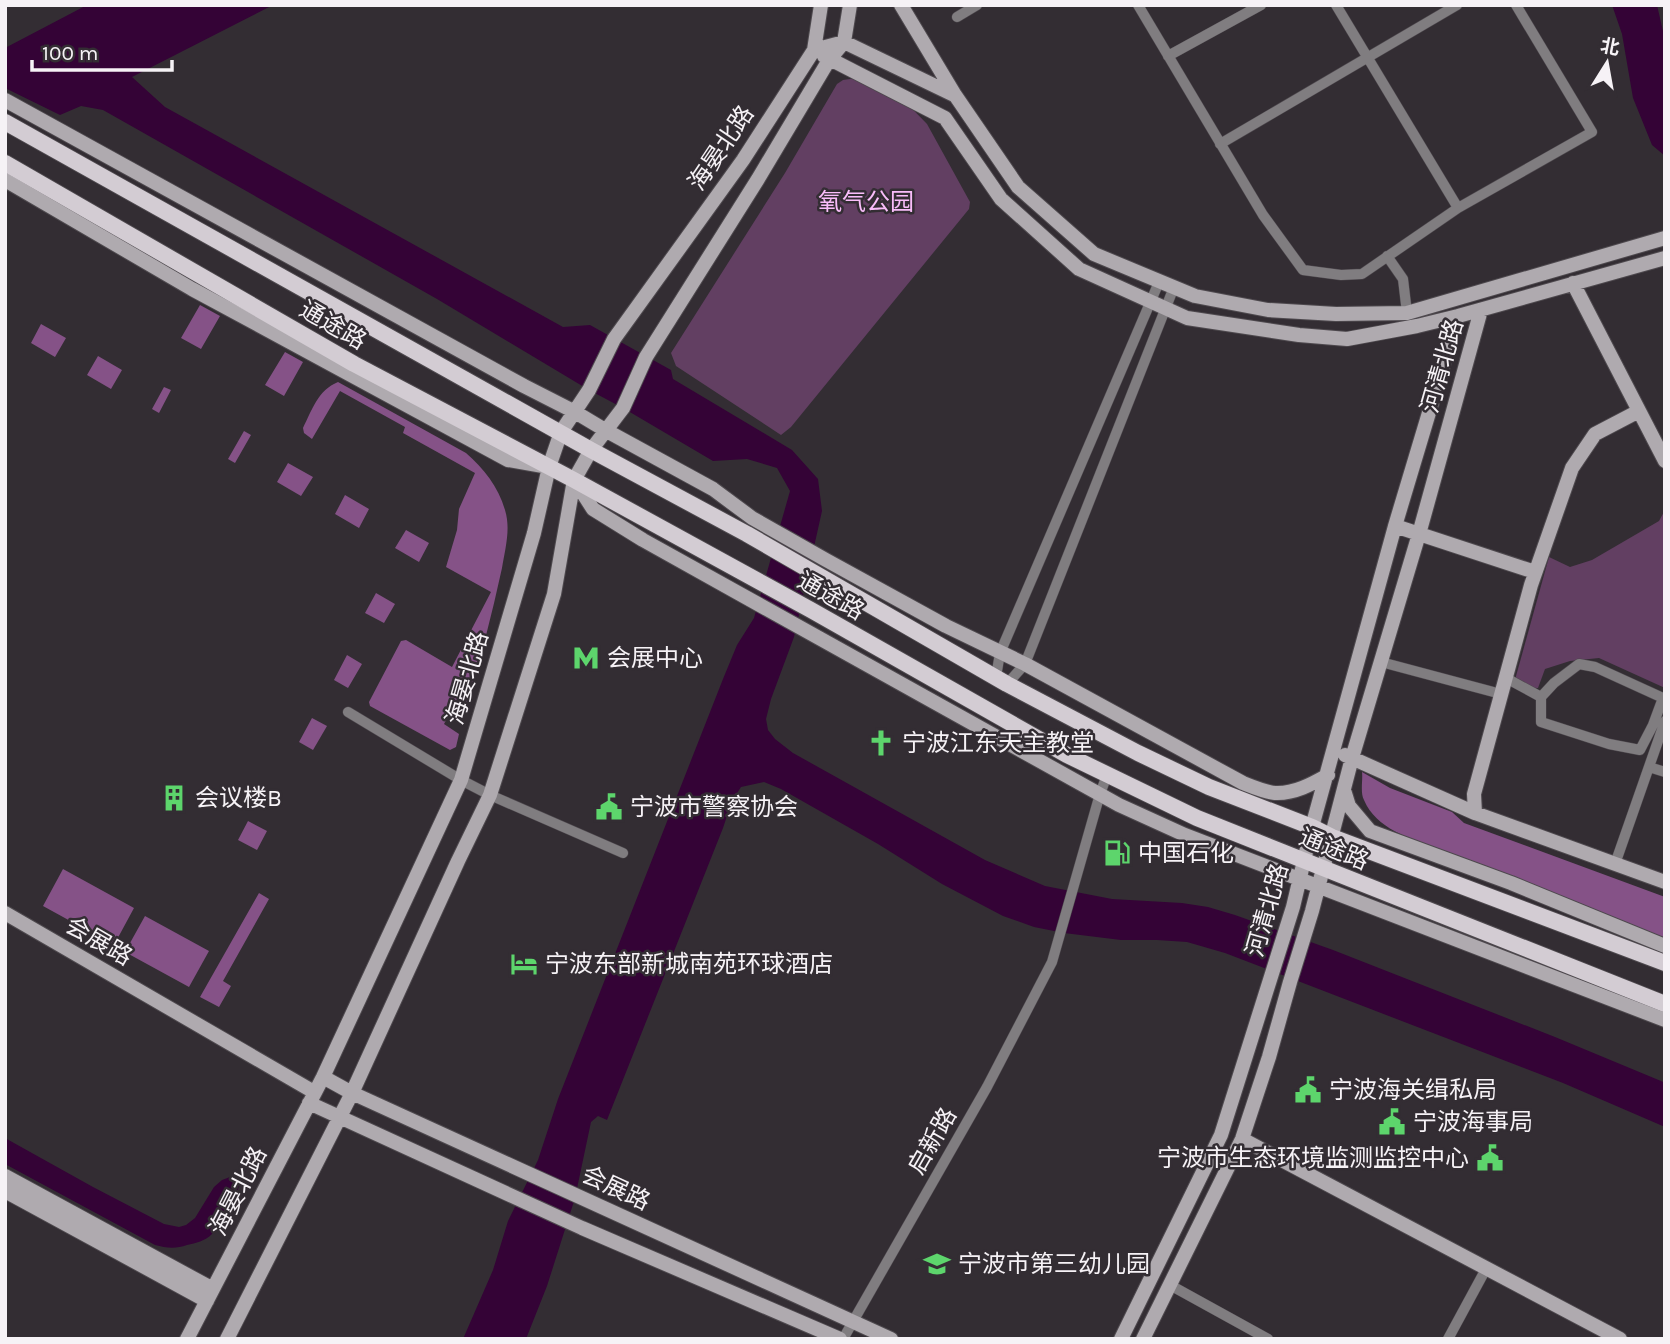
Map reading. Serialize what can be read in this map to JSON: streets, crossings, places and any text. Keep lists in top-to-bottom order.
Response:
{
  "streets": {
    "main road": [
      "海晏北路",
      "通途路",
      "河清北路",
      "会展路"
    ],
    "street": ["启新路"]
  },
  "crossings": [
    ["海晏北路", "通途路"],
    ["海晏北路", "会展路"],
    ["通途路", "河清北路"],
    ["通途路", "启新路"],
    ["会展路", "启新路"]
  ],
  "parks": ["氧气公园"],
  "places": {
    "metro station": ["会展中心"],
    "church": ["宁波江东天主教堂"],
    "building": ["会议楼B"],
    "public building": [
      "宁波市警察协会",
      "宁波海关缉私局",
      "宁波海事局",
      "宁波市生态环境监测监控中心"
    ],
    "fuel station": ["中国石化"],
    "hotel": ["宁波东部新城南苑环球酒店"],
    "school or university": ["宁波市第三幼儿园"]
  },
  "scale_bar": "100 m",
  "north": "top"
}
